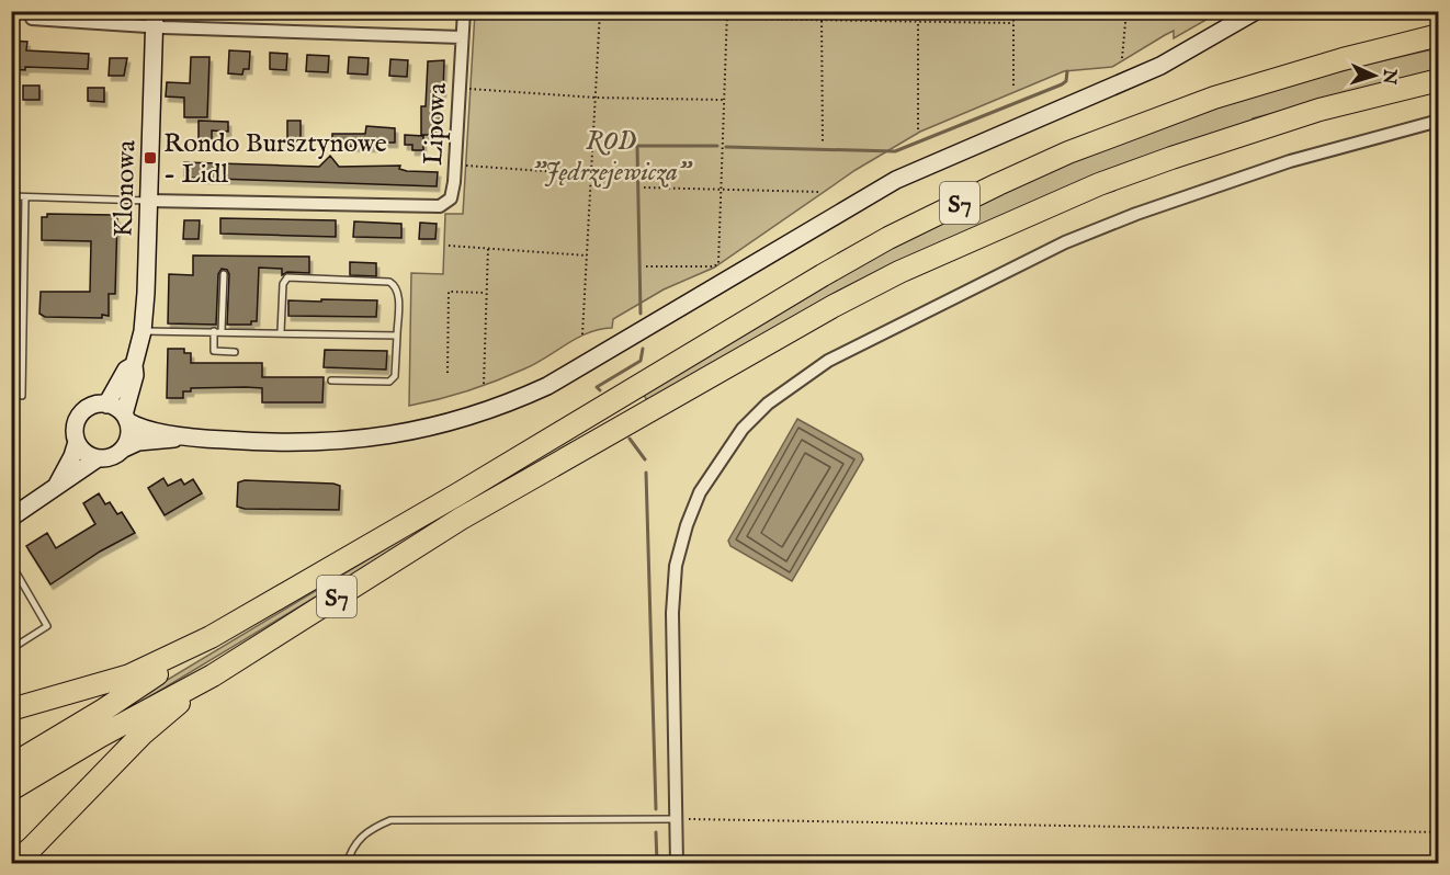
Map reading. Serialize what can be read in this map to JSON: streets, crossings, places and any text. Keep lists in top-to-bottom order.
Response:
{
  "streets": {
    "highway": ["S7"],
    "street": ["Lipowa", "Klonowa"]
  },
  "crossings": [
    ["Lipowa", "Klonowa"]
  ],
  "parks": ["ROD \"Jędrzejewicza\""],
  "places": {
    "transit": ["Rondo Bursztynowe - Lidl"]
  },
  "north": "right"
}
